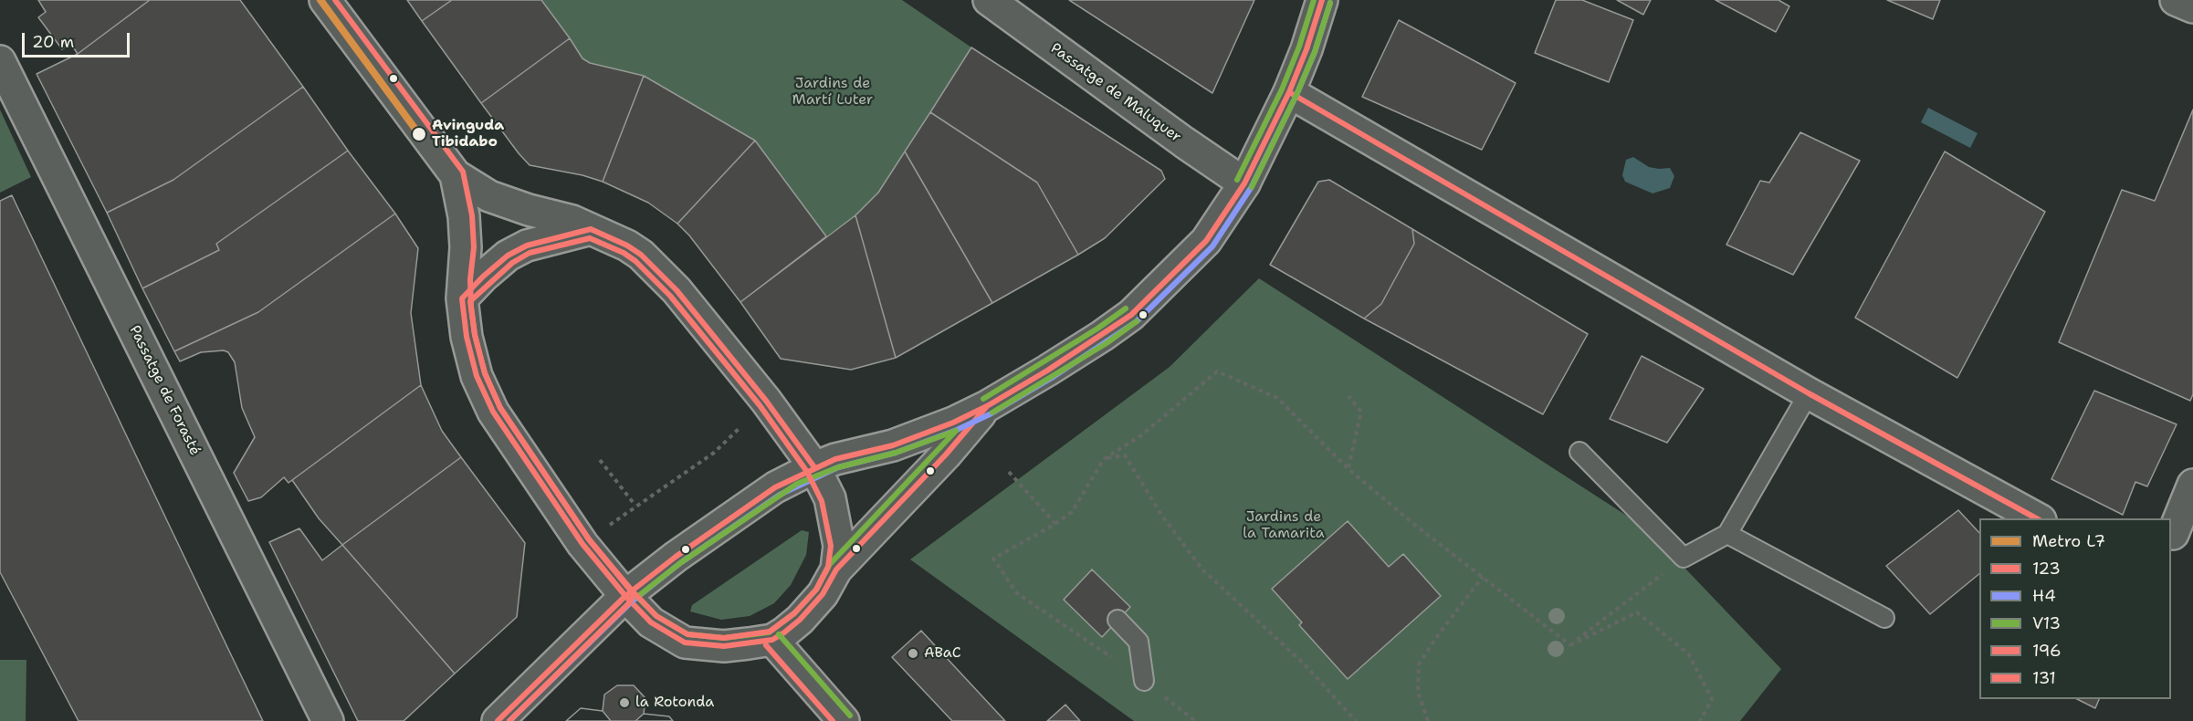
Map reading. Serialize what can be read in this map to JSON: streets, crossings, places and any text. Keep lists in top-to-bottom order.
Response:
{
  "streets": {
    "street": ["Passatge de Maluquer", "Passatge de Forasté"]
  },
  "parks": ["Jardins de Martí Luter", "Jardins de la Tamarita"],
  "places": ["Avinguda Tibidabo", "ABaC", "la Rotonda"],
  "lines": [
    "metro line L7",
    "transit line 123",
    "transit line V13",
    "transit line 131",
    "transit line H4",
    "transit line 196"
  ],
  "legend": [
    "Metro L7",
    "123",
    "H4",
    "V13",
    "196",
    "131"
  ],
  "scale_bar": "20 m"
}
